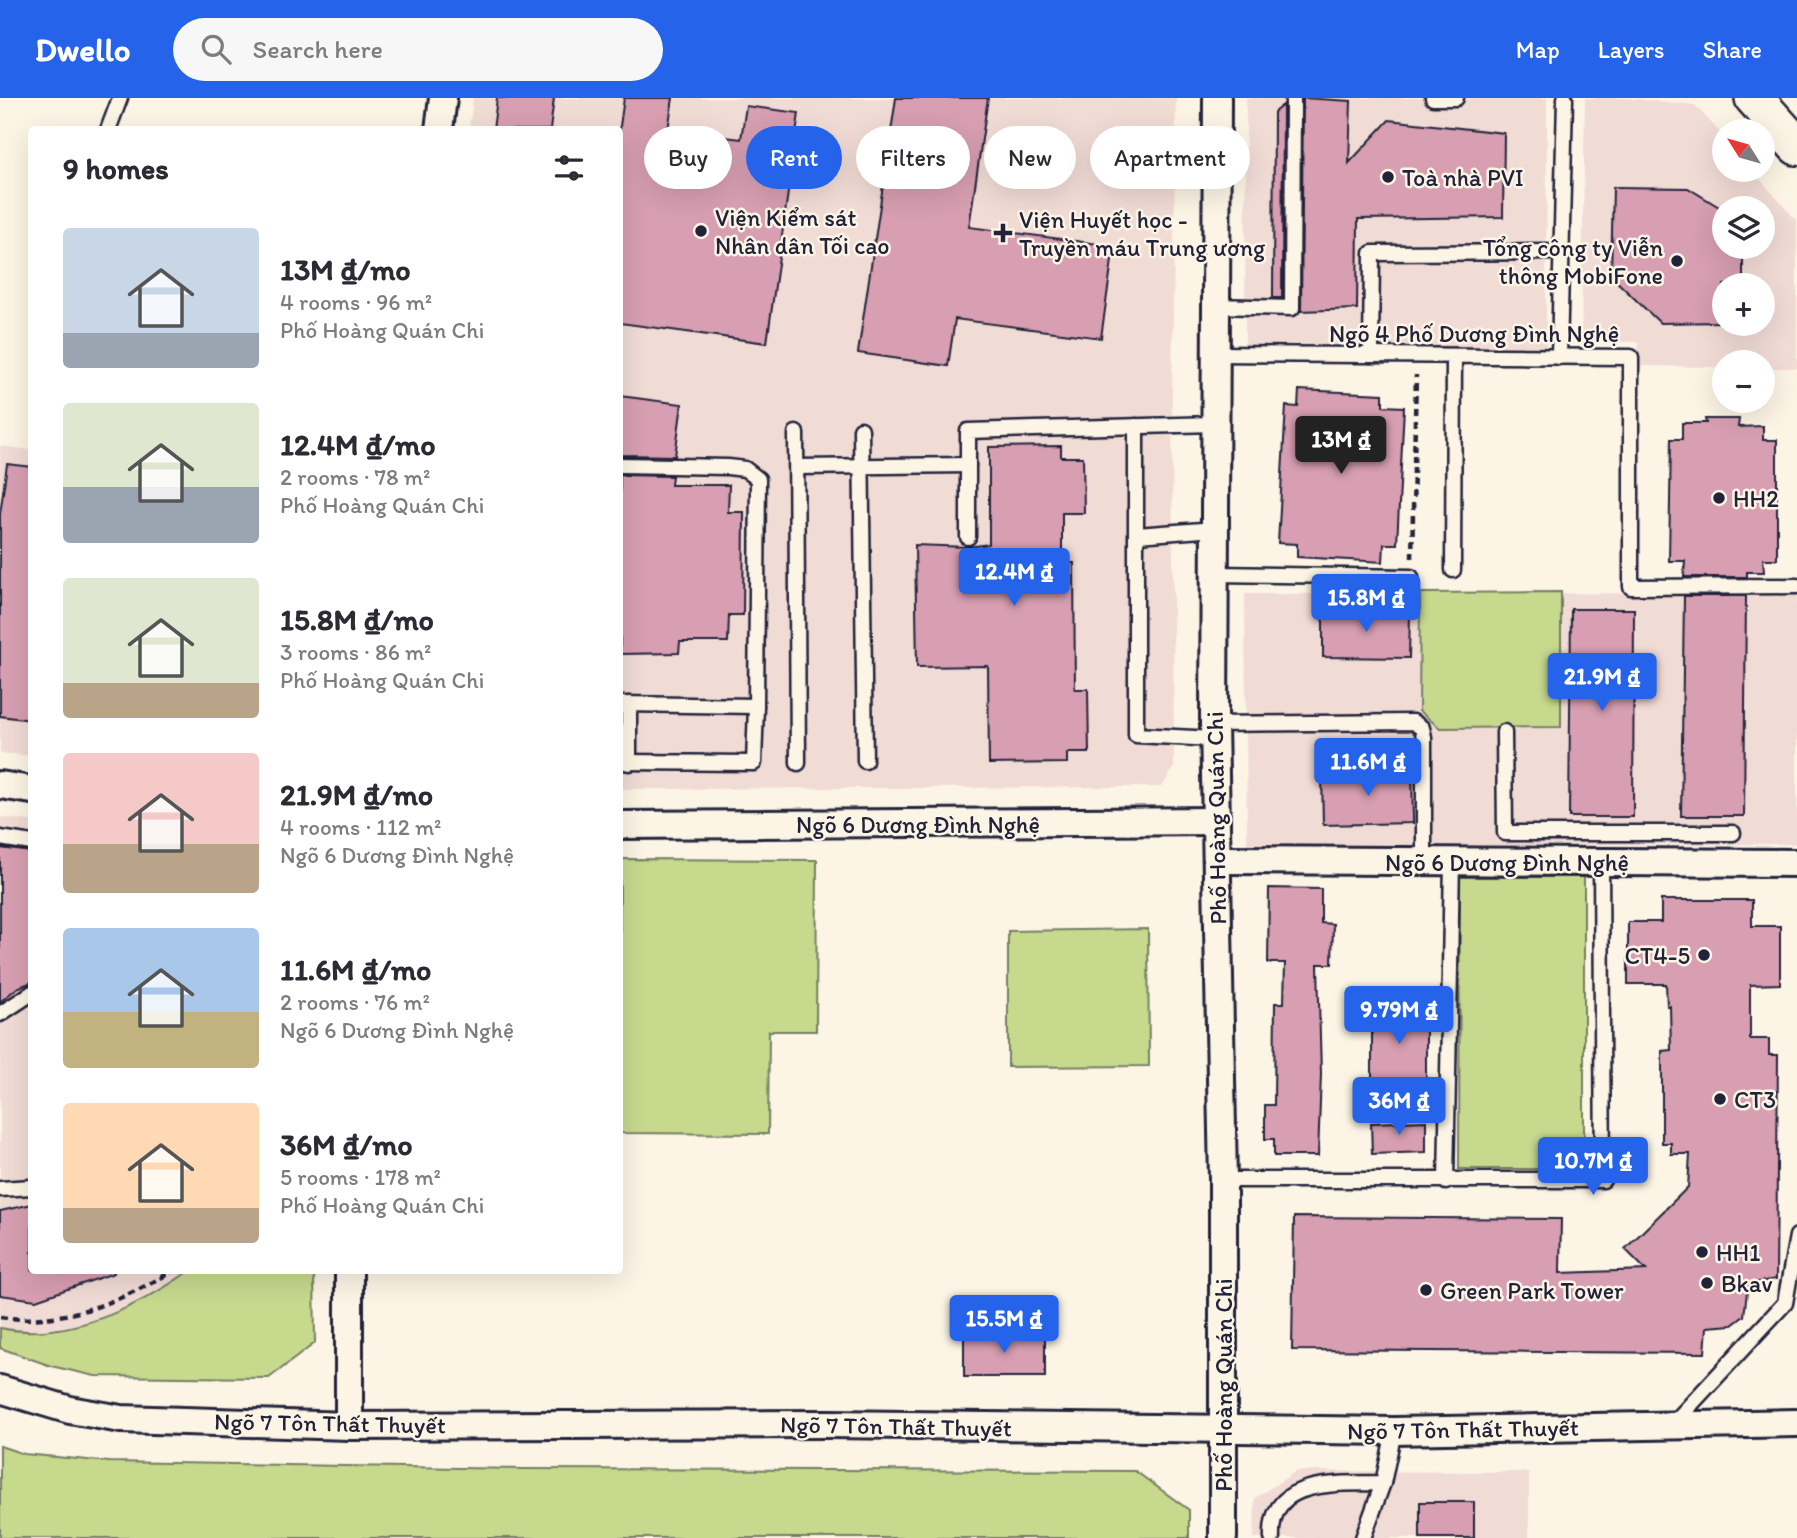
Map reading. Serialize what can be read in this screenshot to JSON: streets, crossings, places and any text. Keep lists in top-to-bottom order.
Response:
{
  "streets": {
    "street": ["Phố Hoàng Quán Chi", "Ngõ 6 Dương Đình Nghệ", "Ngõ 7 Tôn Thất Thuyết"],
    "lane": ["Ngõ 4 Phố Dương Đình Nghệ"]
  },
  "crossings": [
    ["Ngõ 4 Phố Dương Đình Nghệ", "Phố Hoàng Quán Chi"],
    ["Phố Hoàng Quán Chi", "Ngõ 6 Dương Đình Nghệ"],
    ["Phố Hoàng Quán Chi", "Ngõ 7 Tôn Thất Thuyết"]
  ],
  "places": {
    "other": [
      "Toà nhà PVI",
      "Viện Kiểm sát Nhân dân Tối cao",
      "Tổng công ty Viễn thông MobiFone",
      "HH2",
      "CT4-5",
      "CT3",
      "HH1",
      "Bkav",
      "Green Park Tower"
    ],
    "health": ["Viện Huyết học - Truyền máu Trung ương"]
  },
  "north": "top left",
  "page": {
    "header": "Dwello",
    "search": "Search here",
    "nav": ["Map", "Layers", "Share"],
    "map_buttons": ["+", "−"],
    "chip": [
      "Buy",
      "Rent",
      "Filters",
      "New",
      "Apartment"
    ],
    "heading": "9 homes",
    "list": [
      {
        "name": "13M ₫/mo",
        "note": "4 rooms · 96 m² · Phố Hoàng Quán Chi"
      },
      {
        "name": "12.4M ₫/mo",
        "note": "2 rooms · 78 m² · Phố Hoàng Quán Chi"
      },
      {
        "name": "15.8M ₫/mo",
        "note": "3 rooms · 86 m² · Phố Hoàng Quán Chi"
      },
      {
        "name": "21.9M ₫/mo",
        "note": "4 rooms · 112 m² · Ngõ 6 Dương Đình Nghệ"
      },
      {
        "name": "11.6M ₫/mo",
        "note": "2 rooms · 76 m² · Ngõ 6 Dương Đình Nghệ"
      },
      {
        "name": "36M ₫/mo",
        "note": "5 rooms · 178 m² · Phố Hoàng Quán Chi"
      }
    ],
    "price": [
      "13M ₫",
      "12.4M ₫",
      "15.8M ₫",
      "21.9M ₫",
      "11.6M ₫",
      "9.79M ₫",
      "36M ₫",
      "10.7M ₫",
      "15.5M ₫"
    ]
  }
}
